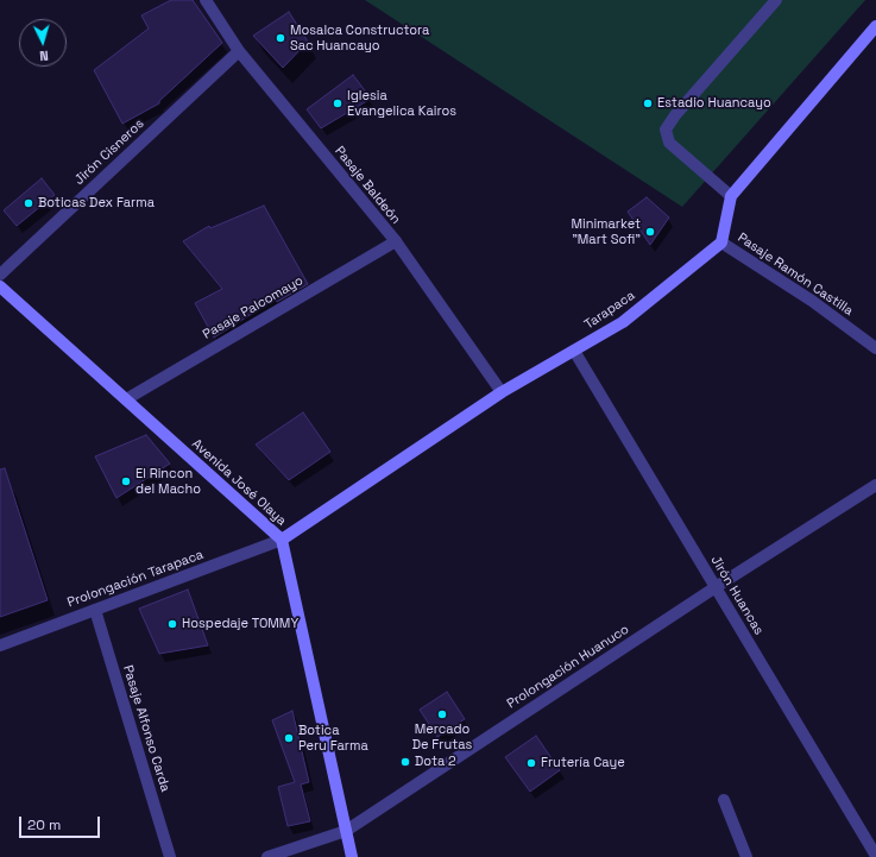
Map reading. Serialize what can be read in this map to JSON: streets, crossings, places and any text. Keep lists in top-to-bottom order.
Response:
{
  "streets": {
    "street": [
      "Jirón Cisneros",
      "Pasaje Baldeón",
      "Pasaje Ramón Castilla",
      "Pasaje Palcomayo",
      "Tarapaca",
      "Avenida José Olaya",
      "Prolongación Tarapaca",
      "Jirón Huancas",
      "Prolongación Huanuco",
      "Pasaje Alfonso Carda"
    ]
  },
  "crossings": [
    ["Jirón Cisneros", "Pasaje Baldeón"],
    ["Pasaje Baldeón", "Pasaje Palcomayo"],
    ["Pasaje Baldeón", "Tarapaca"],
    ["Pasaje Ramón Castilla", "Tarapaca"],
    ["Pasaje Palcomayo", "Avenida José Olaya"],
    ["Tarapaca", "Avenida José Olaya"],
    ["Tarapaca", "Prolongación Tarapaca"],
    ["Tarapaca", "Jirón Huancas"],
    ["Avenida José Olaya", "Prolongación Tarapaca"],
    ["Avenida José Olaya", "Prolongación Huanuco"],
    ["Prolongación Tarapaca", "Pasaje Alfonso Carda"],
    ["Jirón Huancas", "Prolongación Huanuco"]
  ],
  "places": [
    "Mosalca Constructora Sac Huancayo",
    "Iglesia Evangelica Kairos",
    "Estadio Huancayo",
    "Boticas Dex Farma",
    "Minimarket \"Mart Sofi\"",
    "El Rincon del Macho",
    "Hospedaje TOMMY",
    "Mercado De Frutas",
    "Botica Peru Farma",
    "Dota 2",
    "Frutería Caye"
  ],
  "scale_bar": "20 m",
  "north": "bottom"
}
